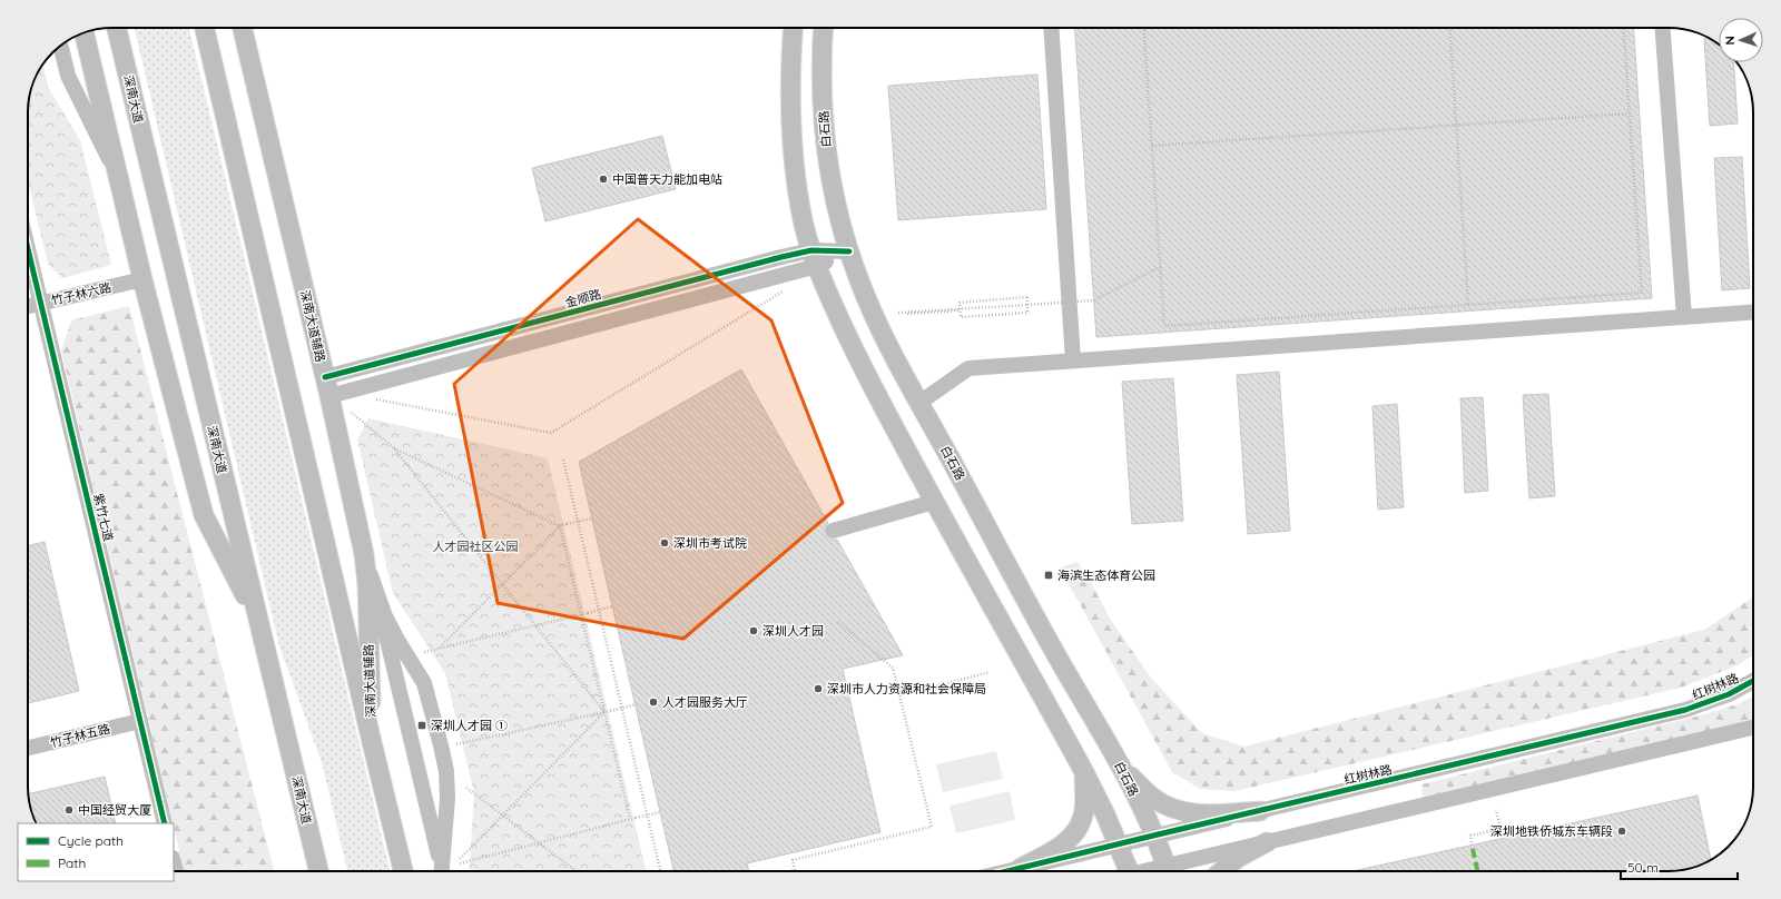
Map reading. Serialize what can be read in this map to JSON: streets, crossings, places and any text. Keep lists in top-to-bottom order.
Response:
{
  "streets": {
    "main road": ["深南大道", "白石路", "深南大道辅路"],
    "street": [
      "竹子林六路",
      "金顺路",
      "紫竹七道",
      "红树林路",
      "竹子林五路"
    ]
  },
  "crossings": [
    ["白石路", "金顺路"],
    ["白石路", "红树林路"],
    ["竹子林六路", "紫竹七道"],
    ["金顺路", "深南大道辅路"],
    ["紫竹七道", "竹子林五路"]
  ],
  "parks": ["人才园社区公园"],
  "places": {
    "other": [
      "中国普天力能加电站",
      "深圳市考试院",
      "深圳人才园",
      "深圳市人力资源和社会保障局",
      "人才园服务大厅",
      "中国经贸大厦",
      "深圳地铁侨城东车辆段"
    ],
    "transit": ["海滨生态体育公园", "深圳人才园 ①"]
  },
  "legend": ["Cycle path", "Path"],
  "scale_bar": "50 m",
  "north": "left"
}
